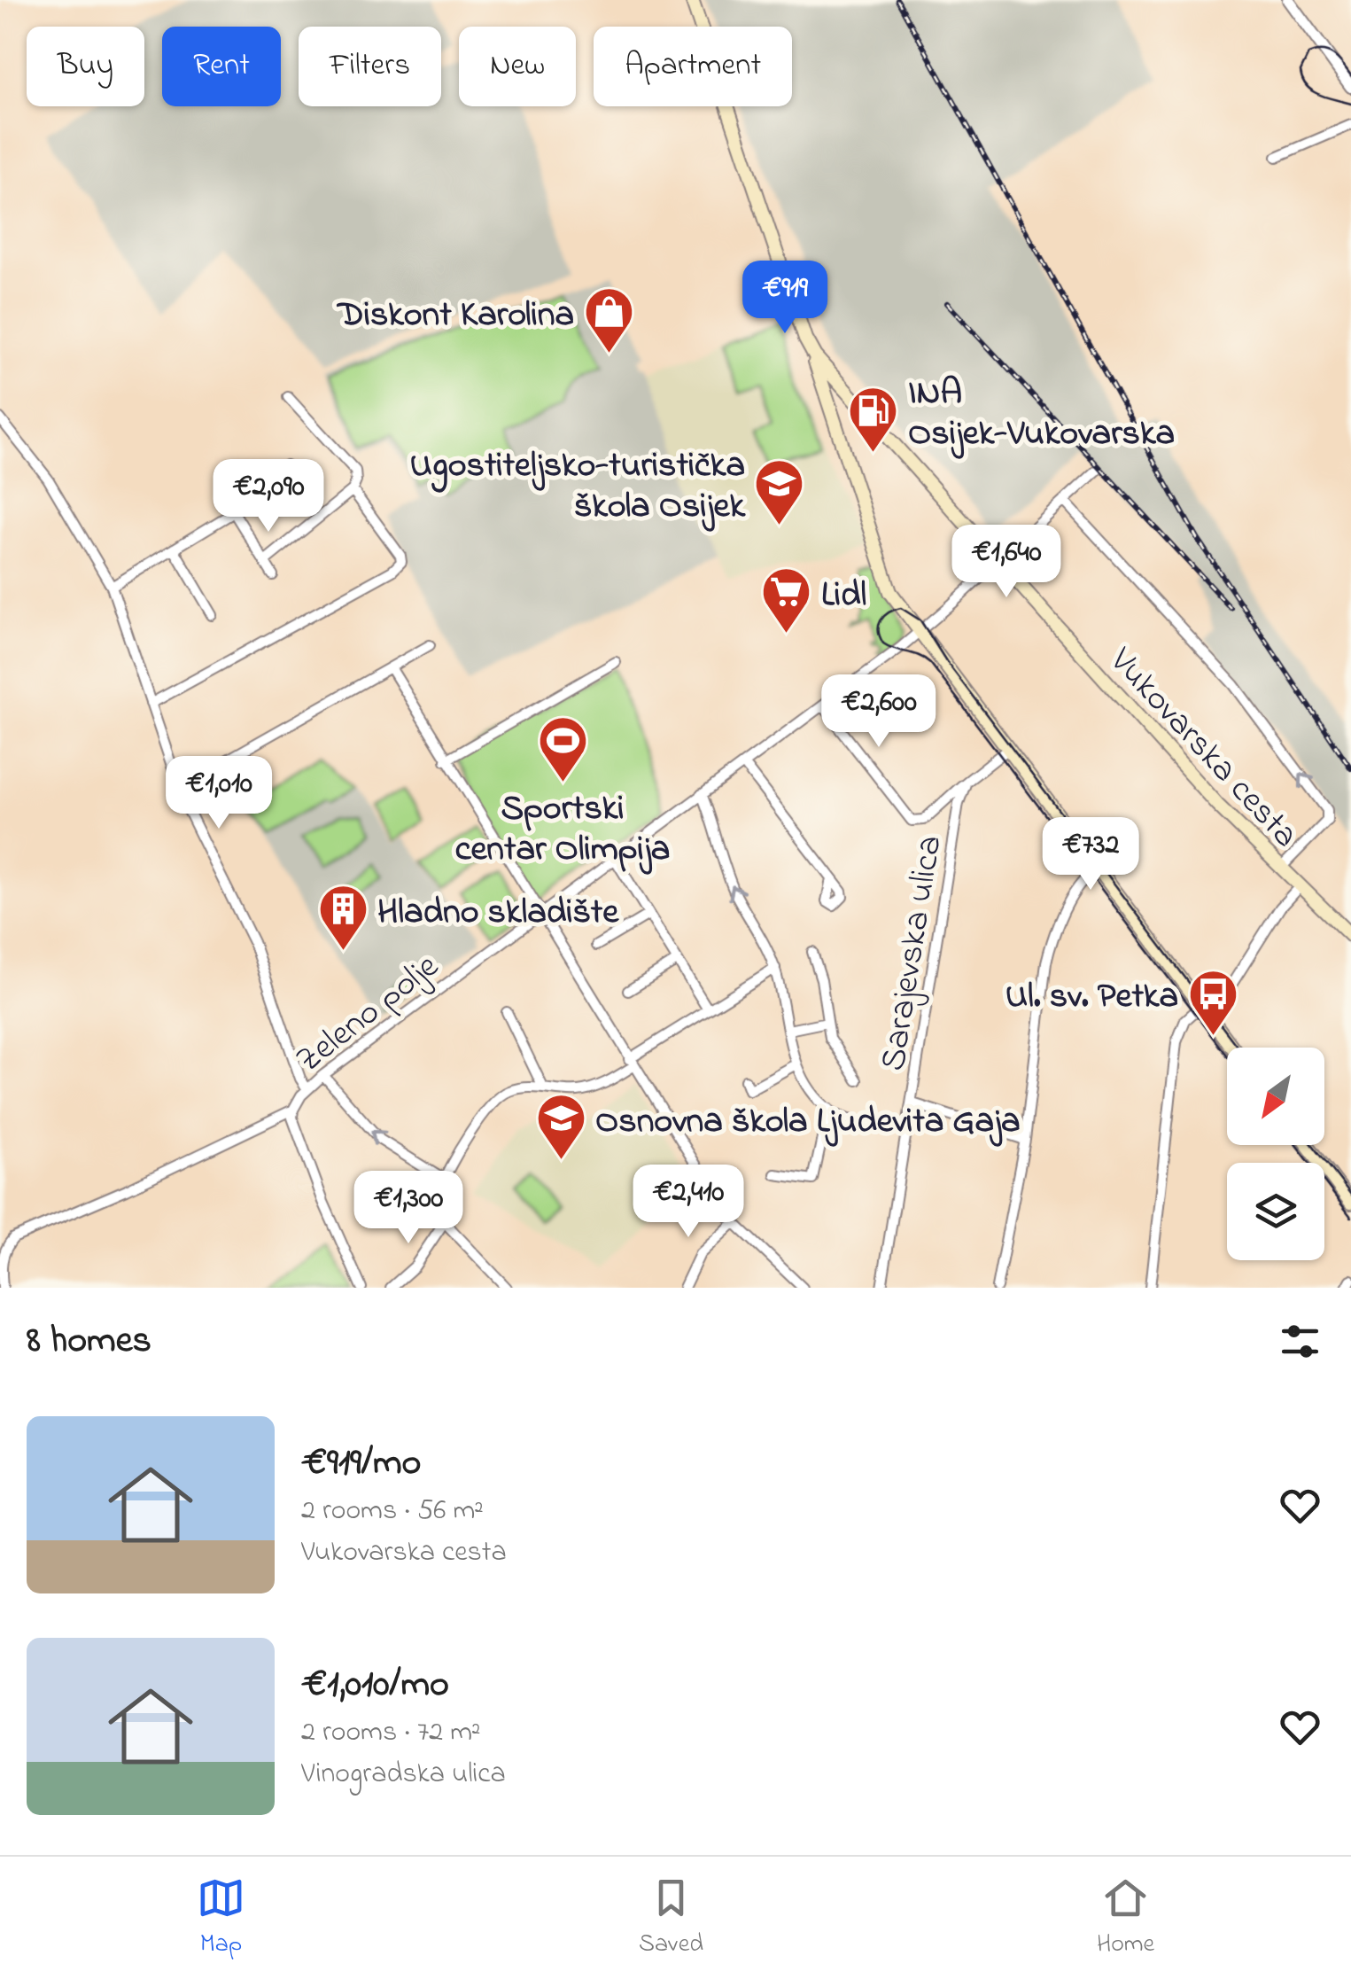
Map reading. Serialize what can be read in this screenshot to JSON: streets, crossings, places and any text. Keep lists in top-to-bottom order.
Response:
{
  "streets": {
    "main road": ["Vukovarska cesta"],
    "street": ["Sarajevska ulica", "Zeleno polje"]
  },
  "crossings": [
    ["Vukovarska cesta", "Zeleno polje"]
  ],
  "places": {
    "shop": ["Diskont Karolina"],
    "fuel station": ["INA Osijek-Vukovarska"],
    "school or university": ["Ugostiteljsko-turistička škola Osijek", "Osnovna škola Ljudevita Gaja"],
    "supermarket": ["Lidl"],
    "sports": ["Sportski centar Olimpija"],
    "building": ["Hladno skladište"],
    "bus stop": ["Ul. sv. Petka"]
  },
  "north": "bottom left",
  "page": {
    "chip": [
      "Buy",
      "Rent",
      "Filters",
      "New",
      "Apartment"
    ],
    "price": [
      "€919",
      "€2,090",
      "€1,640",
      "€2,600",
      "€1,010",
      "€732",
      "€2,410",
      "€1,300"
    ],
    "heading": "8 homes",
    "list": [
      {
        "name": "€919/mo",
        "note": "2 rooms · 56 m² · Vukovarska cesta"
      },
      {
        "name": "€1,010/mo",
        "note": "2 rooms · 72 m² · Vinogradska ulica"
      }
    ],
    "tabs": ["Map", "Saved", "Home"]
  }
}
